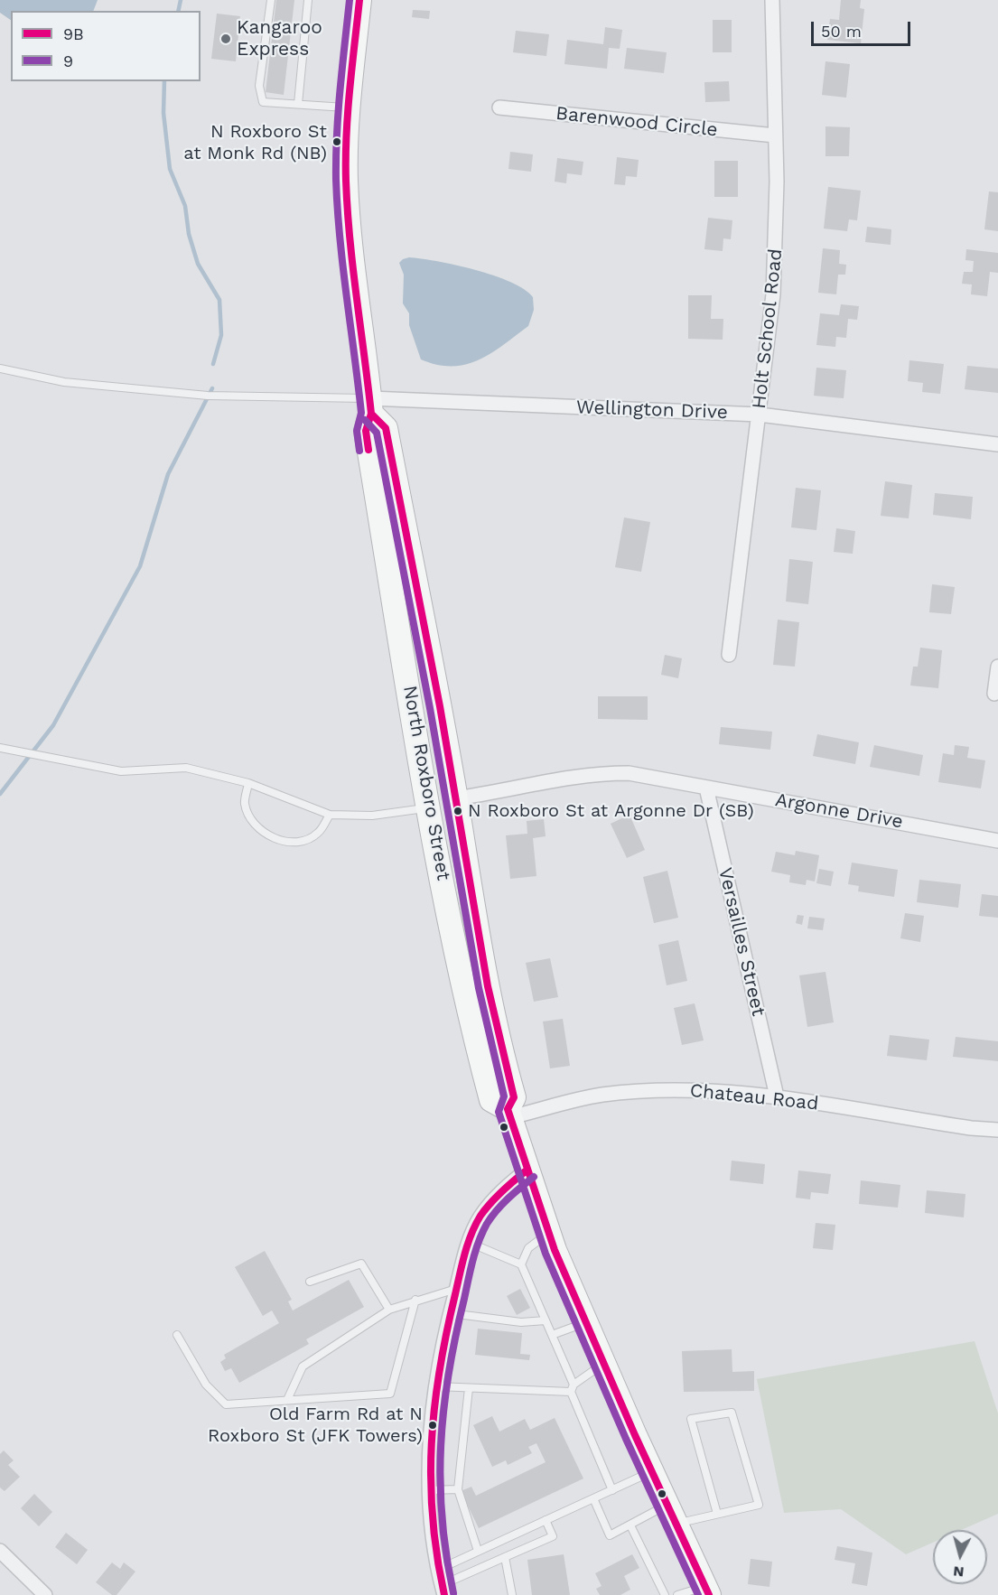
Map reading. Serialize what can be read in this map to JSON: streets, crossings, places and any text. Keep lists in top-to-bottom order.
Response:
{
  "streets": {
    "highway": ["North Roxboro Street"],
    "street": [
      "Barenwood Circle",
      "Holt School Road",
      "Wellington Drive",
      "Argonne Drive",
      "Versailles Street",
      "Chateau Road"
    ]
  },
  "crossings": [
    ["Barenwood Circle", "Holt School Road"],
    ["Holt School Road", "Wellington Drive"],
    ["Wellington Drive", "North Roxboro Street"],
    ["North Roxboro Street", "Argonne Drive"],
    ["North Roxboro Street", "Chateau Road"],
    ["Argonne Drive", "Versailles Street"],
    ["Versailles Street", "Chateau Road"]
  ],
  "places": [
    "Kangaroo Express",
    "N Roxboro St at Monk Rd (NB)",
    "N Roxboro St at Argonne Dr (SB)",
    "Old Farm Rd at N Roxboro St (JFK Towers)"
  ],
  "lines": ["transit line 9B", "transit line 9"],
  "legend": ["9B", "9"],
  "scale_bar": "50 m",
  "north": "bottom"
}
